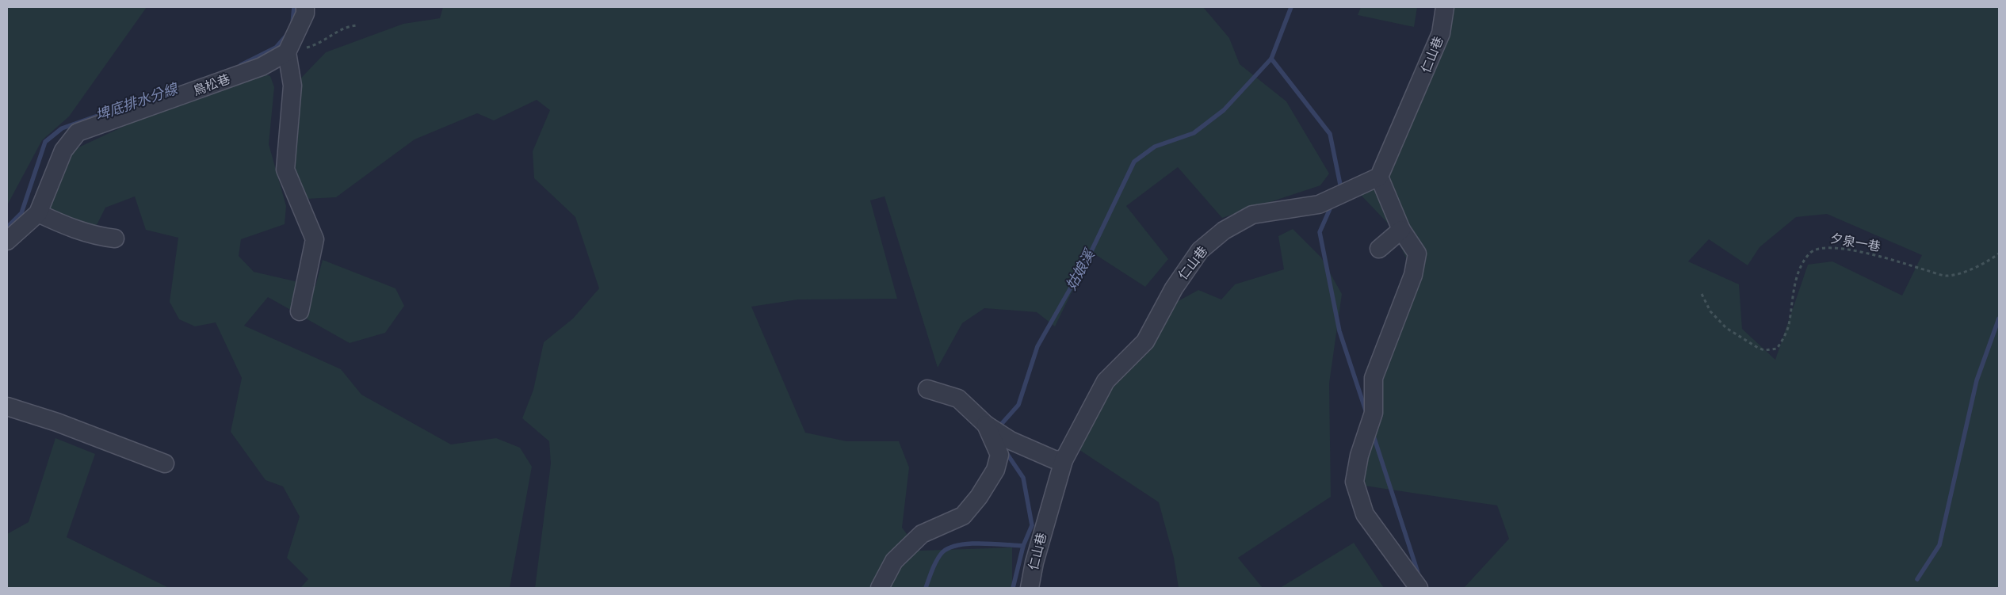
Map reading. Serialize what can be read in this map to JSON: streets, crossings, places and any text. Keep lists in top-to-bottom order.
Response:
{
  "streets": {
    "lane": ["仁山巷", "鳥松巷"],
    "path": ["夕泉一巷"]
  },
  "water": ["埤底排水分線", "姑娘溪"]
}
